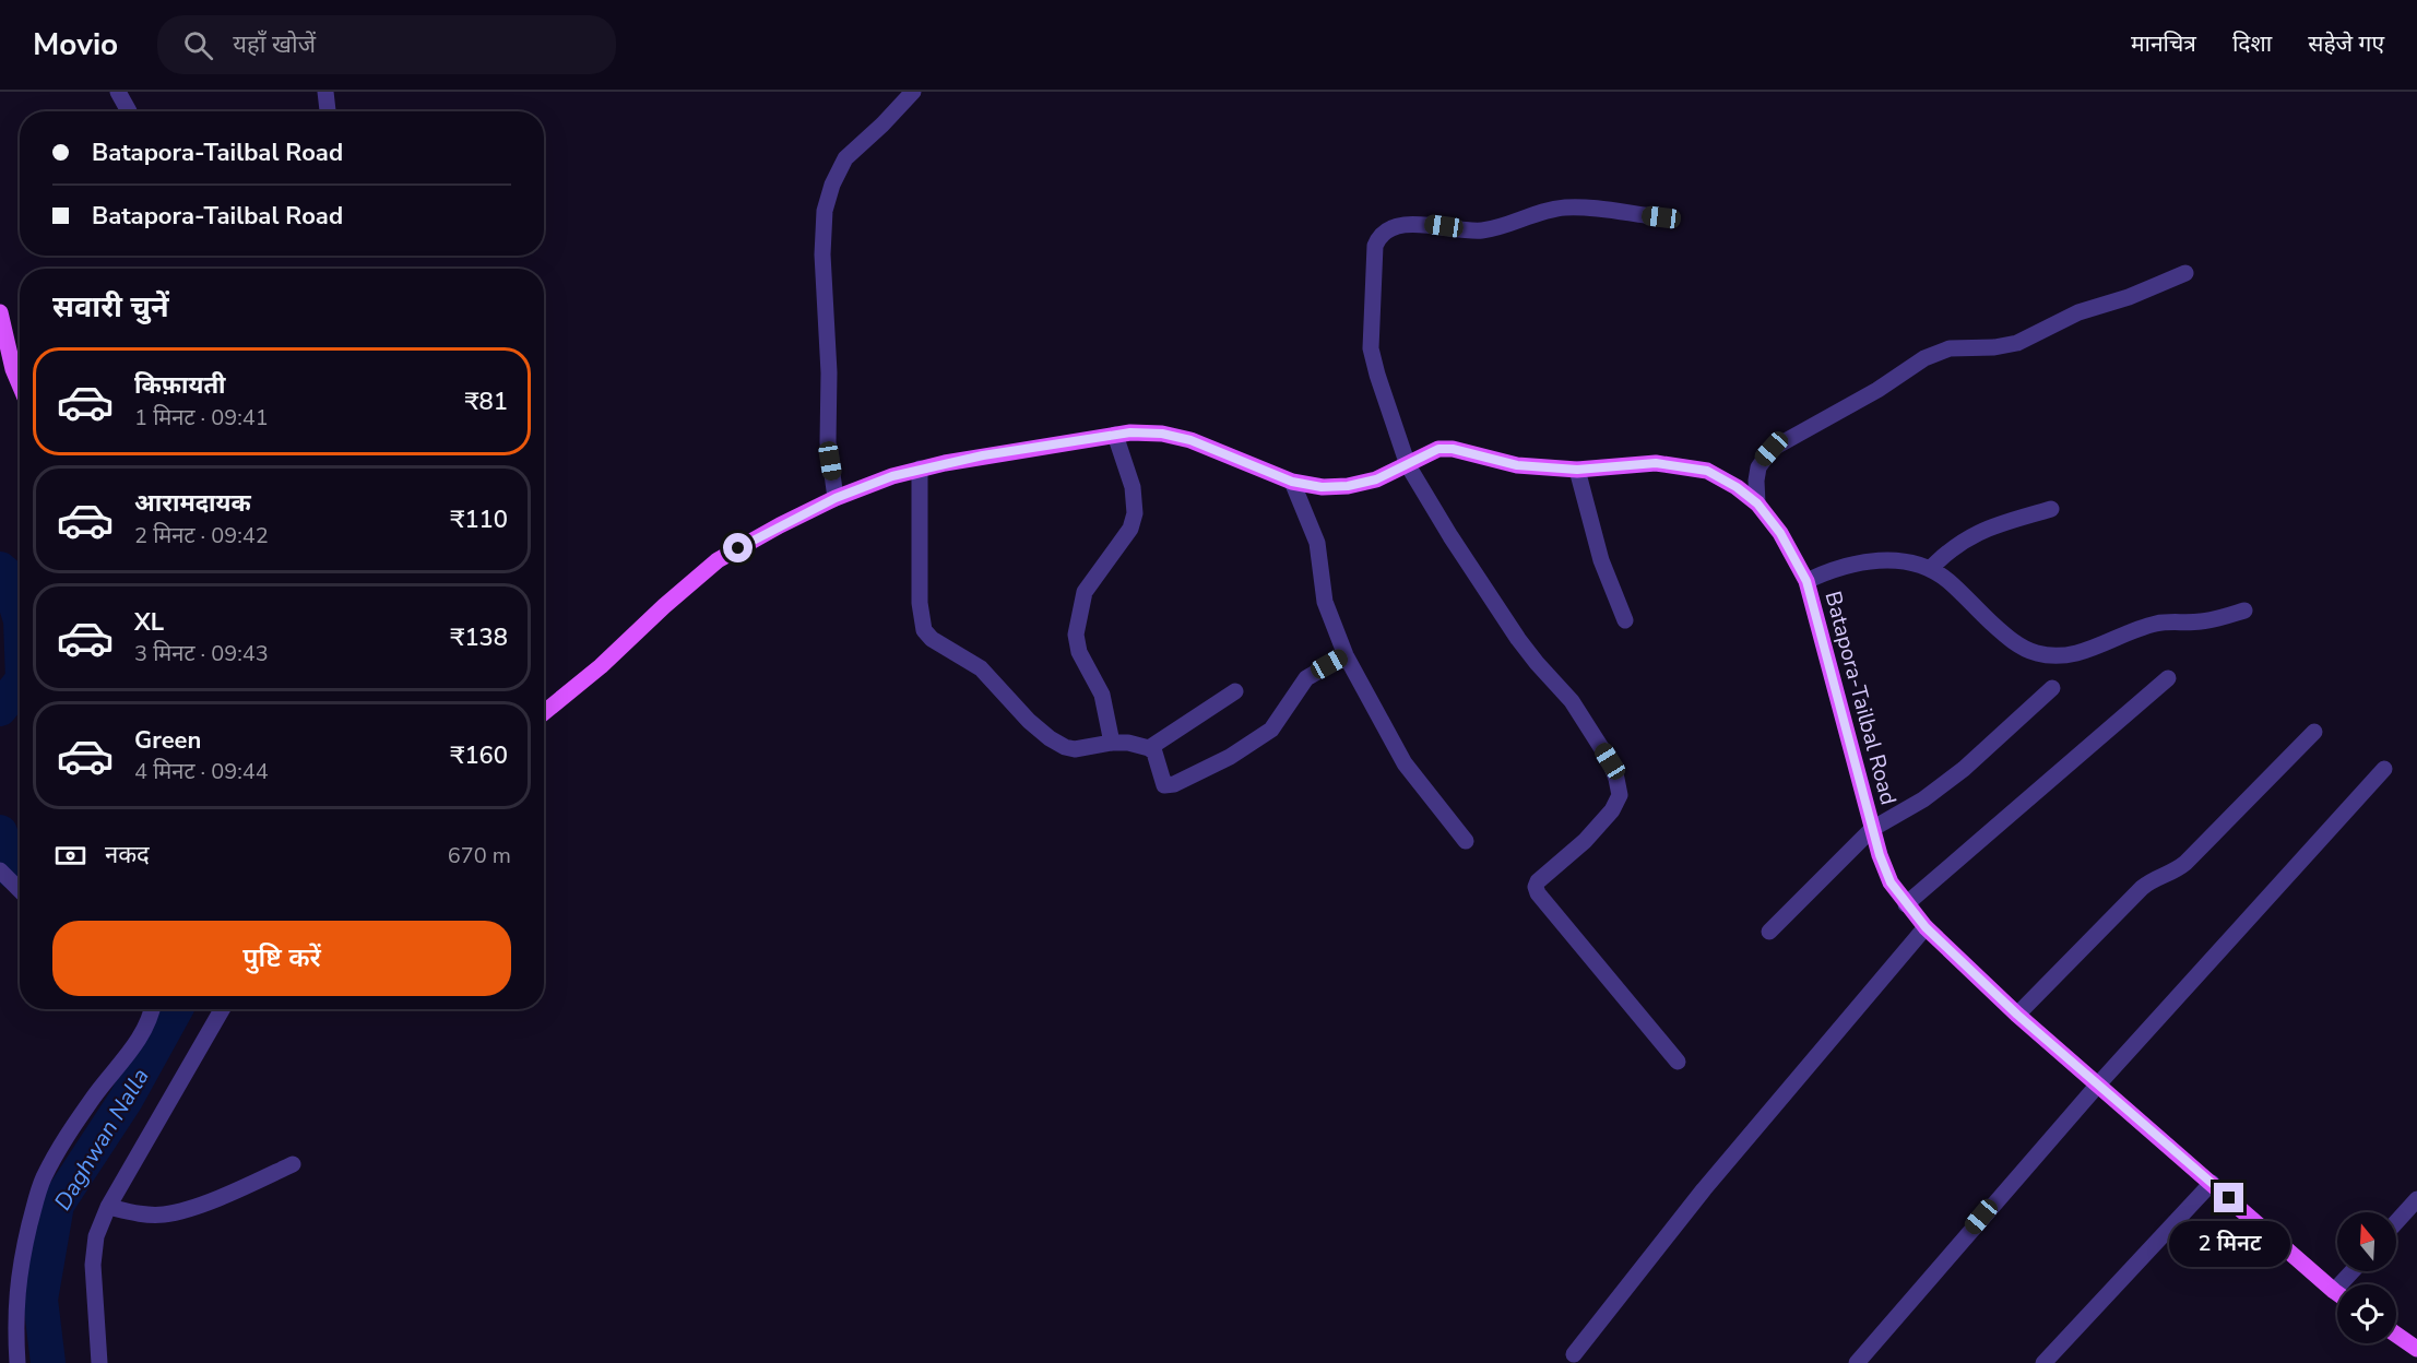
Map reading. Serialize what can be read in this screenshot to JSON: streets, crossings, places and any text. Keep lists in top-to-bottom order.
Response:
{
  "streets": {
    "main road": ["Batapora-Tailbal Road"]
  },
  "water": ["Daghwan Nalla"],
  "north": "top",
  "page": {
    "header": "Movio",
    "search": "यहाँ खोजें",
    "nav": ["मानचित्र", "दिशा", "सहेजे गए"],
    "banner": ["Batapora-Tailbal Road", "Batapora-Tailbal Road"],
    "heading": "सवारी चुनें",
    "list": [
      {
        "name": "किफ़ायती",
        "note": "1 मिनट · 09:41",
        "value": "₹81"
      },
      {
        "name": "आरामदायक",
        "note": "2 मिनट · 09:42",
        "value": "₹110"
      },
      {
        "name": "XL",
        "note": "3 मिनट · 09:43",
        "value": "₹138"
      },
      {
        "name": "Green",
        "note": "4 मिनट · 09:44",
        "value": "₹160"
      }
    ],
    "pay": ["नकद", "670 m"],
    "buttons": "पुष्टि करें",
    "bubble": "2 मिनट"
  }
}
